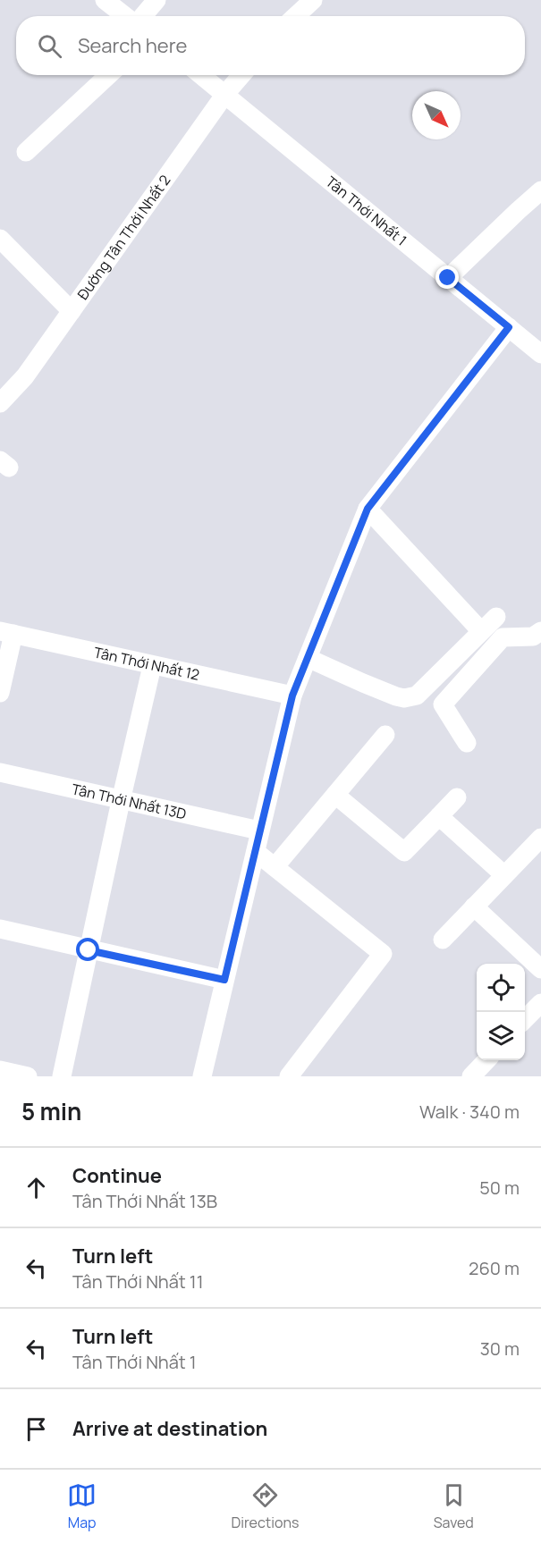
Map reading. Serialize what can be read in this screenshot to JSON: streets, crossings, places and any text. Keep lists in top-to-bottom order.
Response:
{
  "streets": {
    "street": [
      "Tân Thới Nhất 1",
      "Đường Tân Thới Nhất 2",
      "Tân Thới Nhất 12",
      "Tân Thới Nhất 13D"
    ]
  },
  "crossings": [
    ["Tân Thới Nhất 1", "Đường Tân Thới Nhất 2"]
  ],
  "north": "bottom right",
  "page": {
    "search": "Search here",
    "heading": ["5 min", "Walk · 340 m"],
    "list": [
      ["Continue", "Tân Thới Nhất 13B", "50 m"],
      ["Turn left", "Tân Thới Nhất 11", "260 m"],
      ["Turn left", "Tân Thới Nhất 1", "30 m"],
      "Arrive at destination"
    ],
    "nav": ["Map", "Directions", "Saved"]
  }
}
